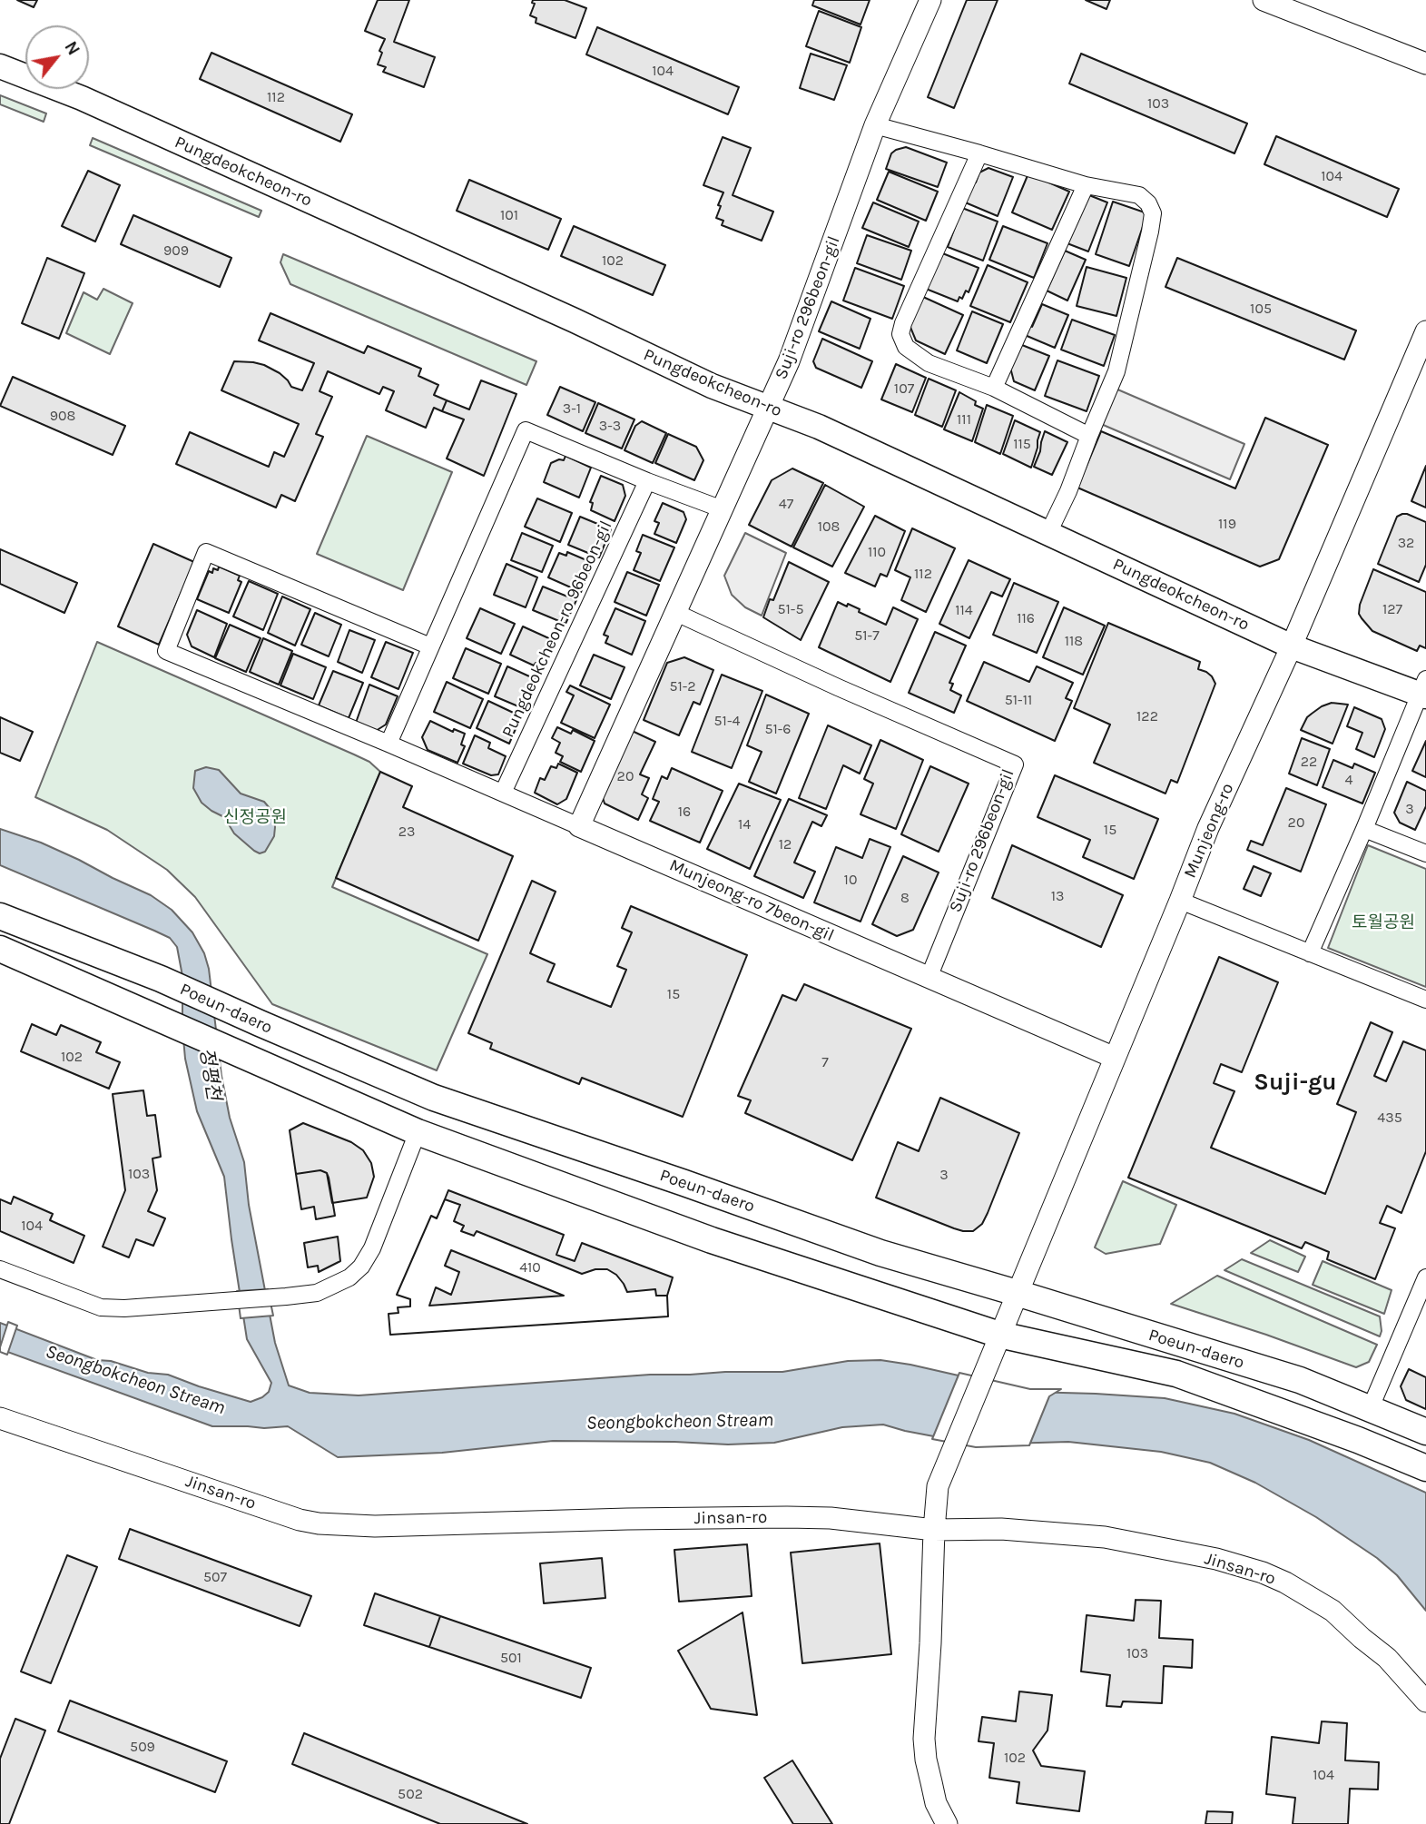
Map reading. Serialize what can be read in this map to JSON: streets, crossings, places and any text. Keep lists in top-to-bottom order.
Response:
{
  "streets": {
    "main road": ["Pungdeokcheon-ro", "Poeun-daero"],
    "street": [
      "Suji-ro 296beon-gil",
      "Pungdeokcheon-ro 96beon-gil",
      "Munjeong-ro",
      "Munjeong-ro 7beon-gil",
      "Jinsan-ro"
    ]
  },
  "crossings": [
    ["Pungdeokcheon-ro", "Suji-ro 296beon-gil"],
    ["Pungdeokcheon-ro", "Munjeong-ro"],
    ["Suji-ro 296beon-gil", "Munjeong-ro 7beon-gil"],
    ["Pungdeokcheon-ro 96beon-gil", "Munjeong-ro 7beon-gil"],
    ["Munjeong-ro", "Munjeong-ro 7beon-gil"],
    ["Munjeong-ro", "Poeun-daero"],
    ["Munjeong-ro", "Jinsan-ro"]
  ],
  "districts": ["Suji-gu"],
  "water": ["정평천", "Seongbokcheon Stream"],
  "parks": ["신정공원", "토월공원"],
  "house_numbers": [
    "104",
    "112",
    "103",
    "104",
    "101",
    "909",
    "102",
    "105",
    "107",
    "3-1",
    "908",
    "111",
    "3-3",
    "115",
    "47",
    "119",
    "108",
    "32",
    "110",
    "112",
    "51-5",
    "127",
    "114",
    "116",
    "51-7",
    "118",
    "51-2",
    "51-11",
    "122",
    "51-4",
    "51-6",
    "22",
    "20",
    "4",
    "3",
    "16",
    "20",
    "14",
    "15",
    "23",
    "12",
    "10",
    "13",
    "8",
    "15",
    "102",
    "7",
    "435",
    "103",
    "3",
    "104",
    "410",
    "507",
    "103",
    "501",
    "509",
    "102",
    "104",
    "502"
  ],
  "north": "top right"
}
